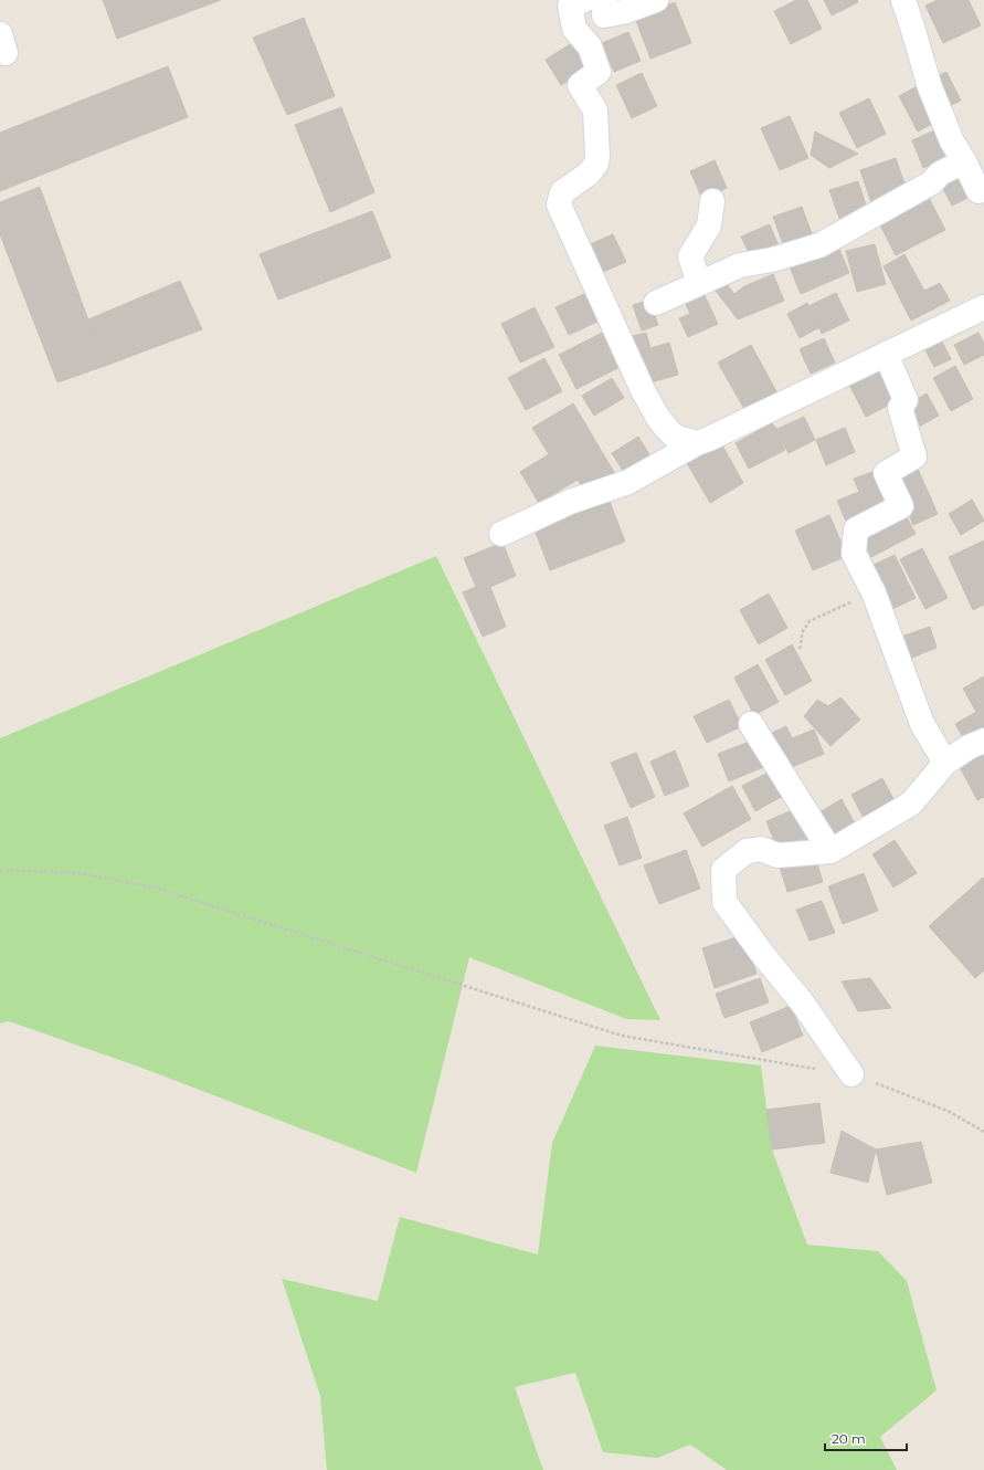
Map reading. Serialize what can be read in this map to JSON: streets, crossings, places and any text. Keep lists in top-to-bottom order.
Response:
{
  "scale_bar": "20 m"
}
